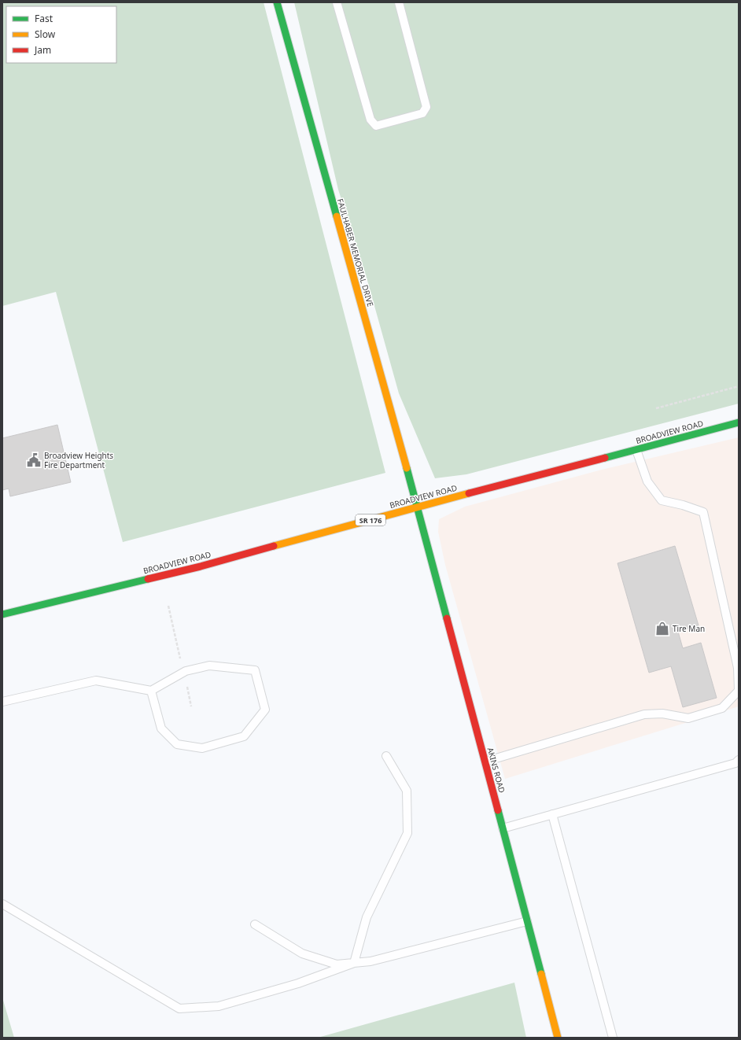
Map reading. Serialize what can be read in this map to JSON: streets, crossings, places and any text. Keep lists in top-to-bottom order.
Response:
{
  "streets": {
    "street": [
      "FAULHABER MEMORIAL DRIVE",
      "BROADVIEW ROAD",
      "SR 176",
      "AKINS ROAD"
    ]
  },
  "crossings": [
    ["FAULHABER MEMORIAL DRIVE", "BROADVIEW ROAD"],
    ["FAULHABER MEMORIAL DRIVE", "AKINS ROAD"],
    ["BROADVIEW ROAD", "AKINS ROAD"]
  ],
  "places": {
    "public building": ["Broadview Heights Fire Department"],
    "shop": ["Tire Man"]
  },
  "legend": ["Fast", "Slow", "Jam"]
}
